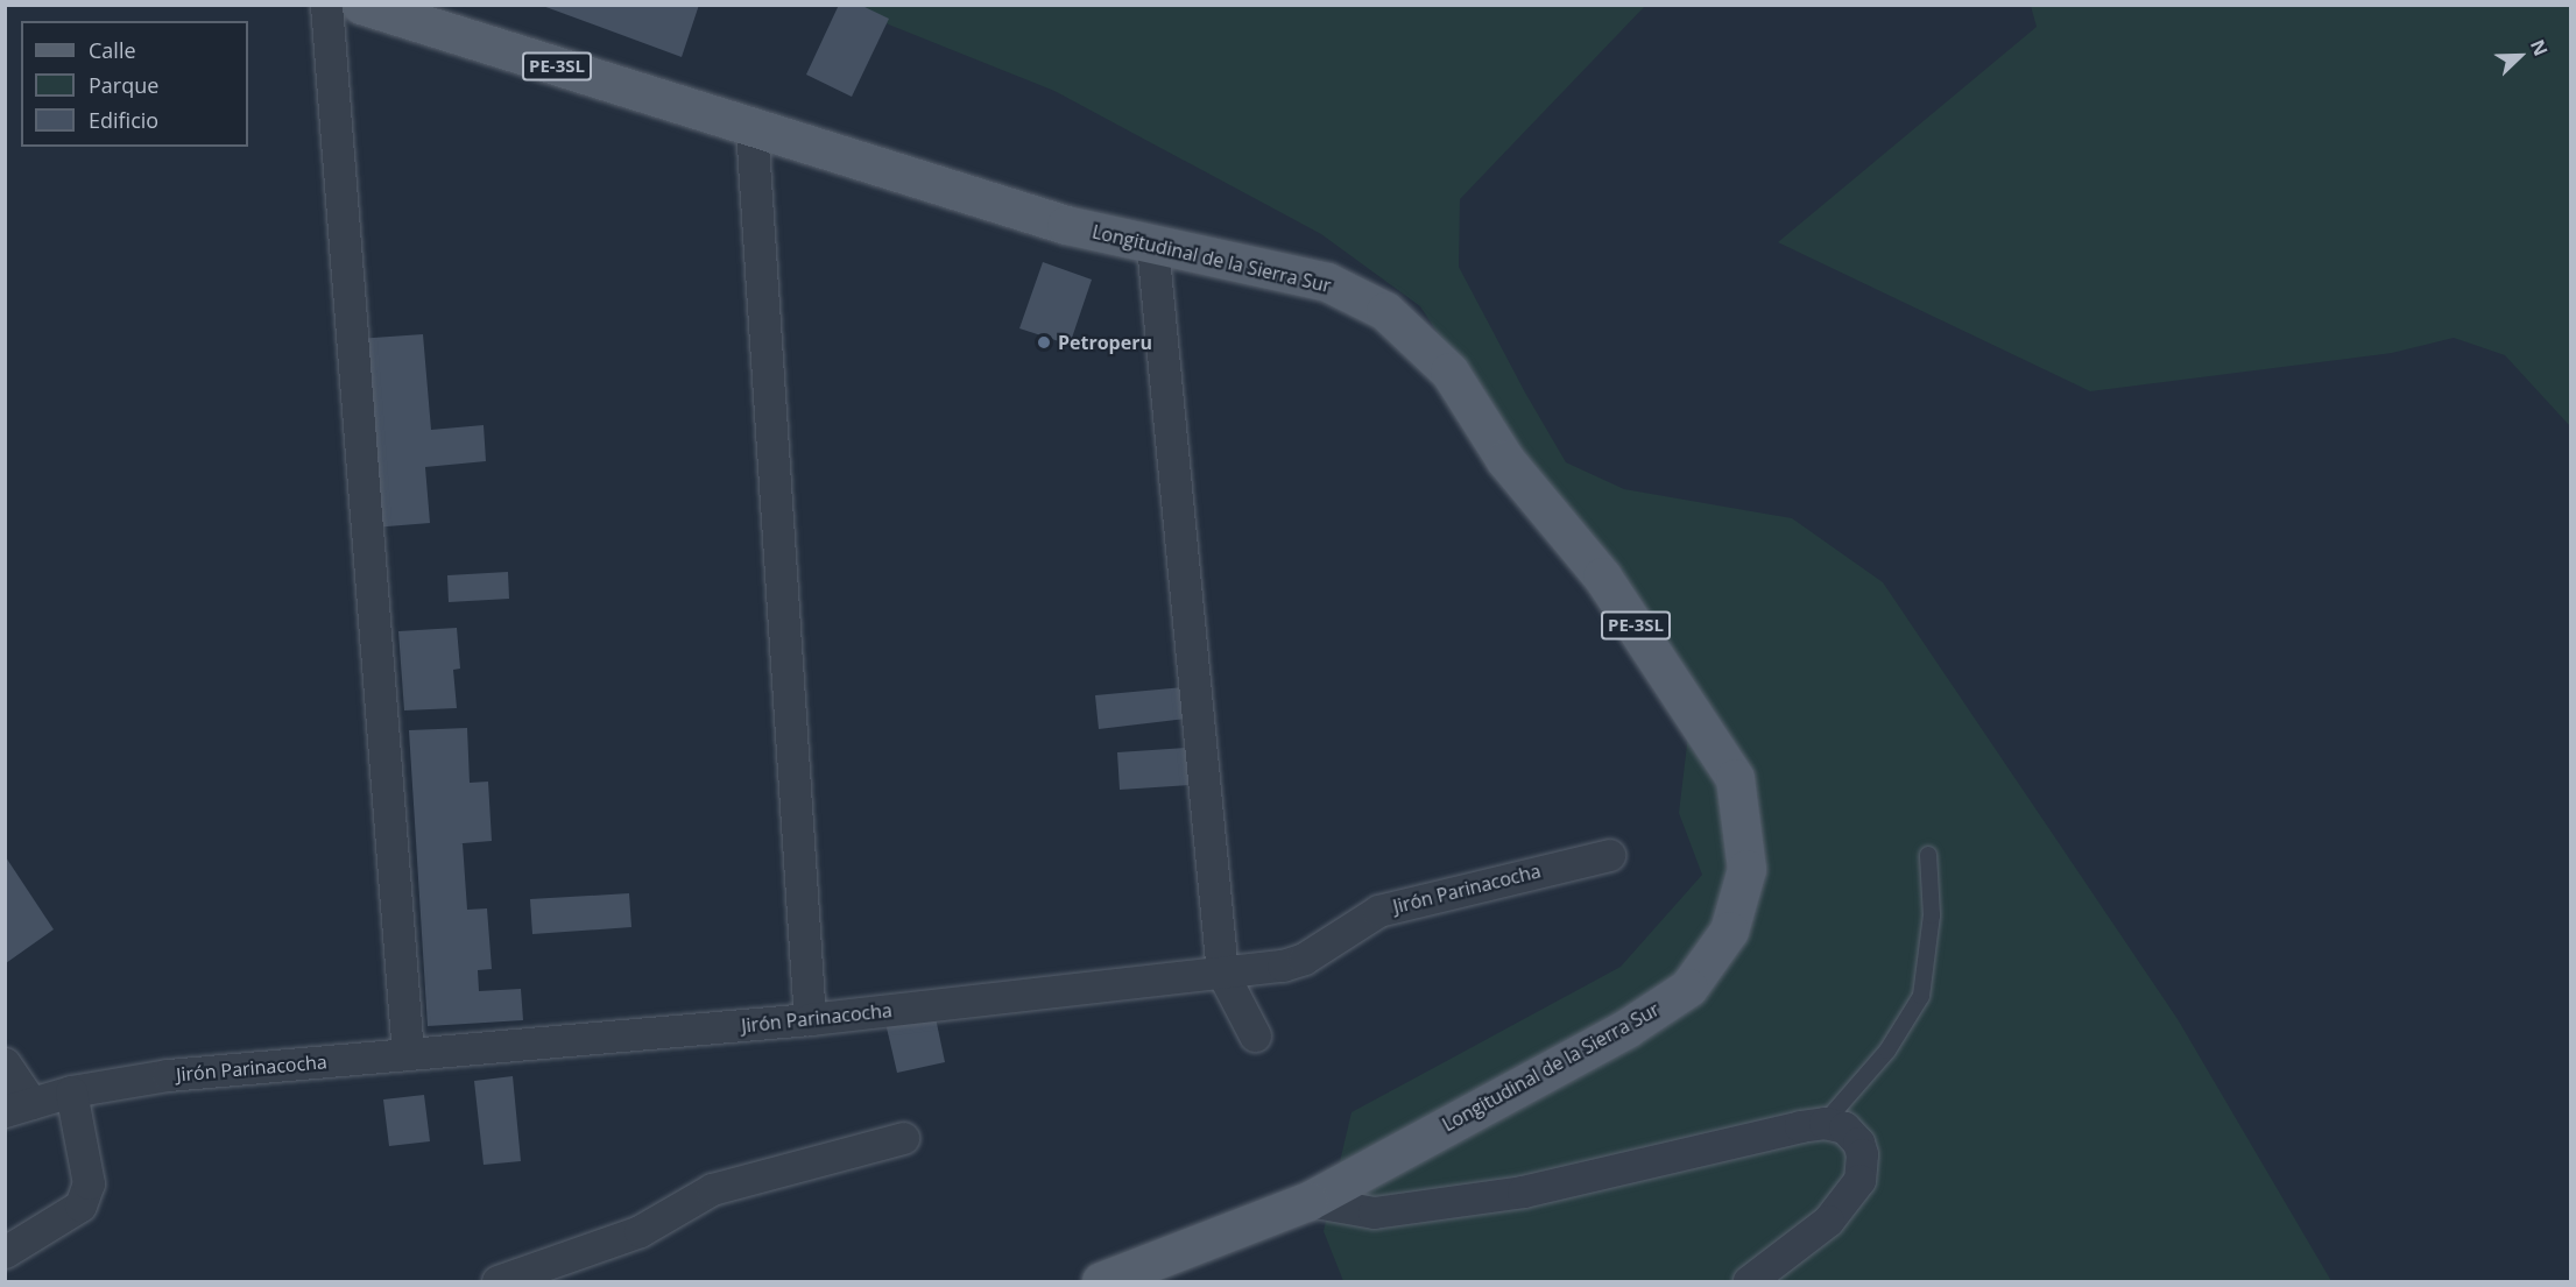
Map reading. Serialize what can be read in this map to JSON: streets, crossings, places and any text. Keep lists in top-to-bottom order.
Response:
{
  "streets": {
    "main road": ["PE-3SL", "Longitudinal de la Sierra Sur"],
    "street": ["Jirón Parinacocha"]
  },
  "crossings": [
    ["PE-3SL", "Longitudinal de la Sierra Sur"]
  ],
  "places": ["Petroperu"],
  "legend": ["Calle", "Parque", "Edificio"],
  "north": "top right"
}
